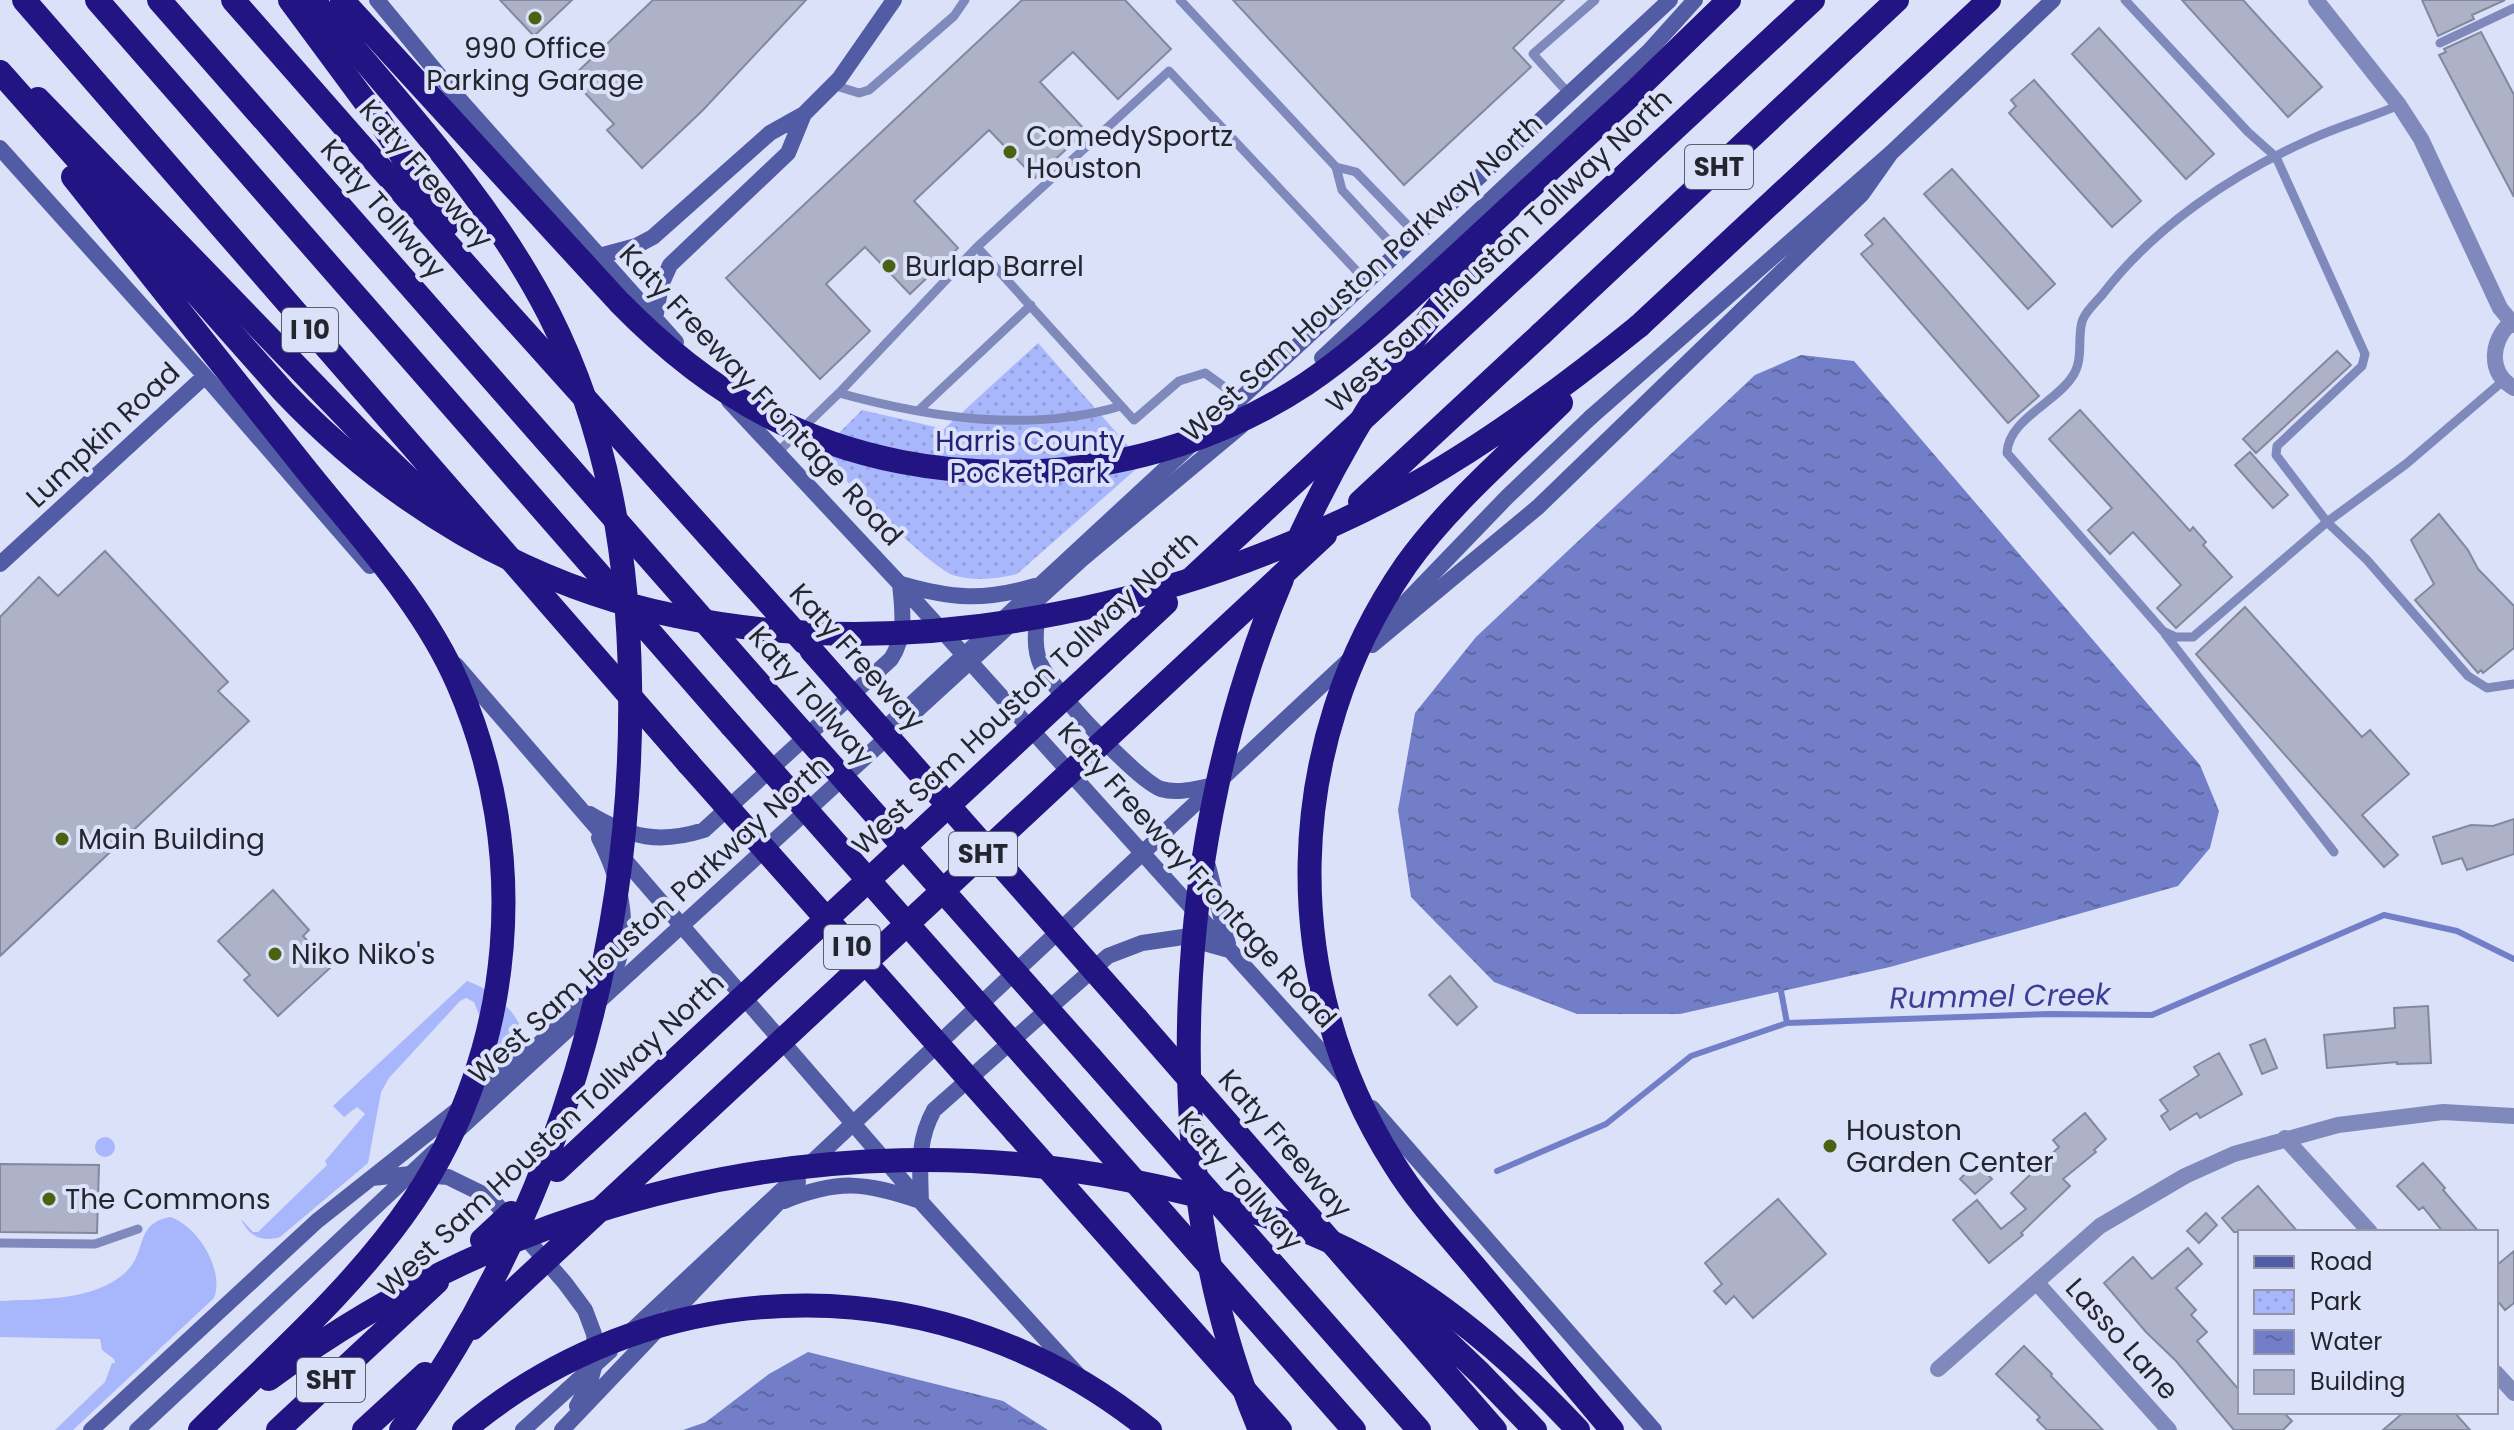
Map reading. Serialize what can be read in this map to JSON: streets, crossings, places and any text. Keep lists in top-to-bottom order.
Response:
{
  "streets": {
    "highway": [
      "SHT",
      "Katy Freeway",
      "Katy Tollway",
      "West Sam Houston Tollway North",
      "I 10"
    ],
    "main road": ["West Sam Houston Parkway North", "Katy Freeway Frontage Road", "Lumpkin Road"],
    "street": ["Lasso Lane"]
  },
  "water": ["Rummel Creek"],
  "parks": ["Harris County Pocket Park"],
  "places": [
    "990 Office Parking Garage",
    "ComedySportz Houston",
    "Burlap Barrel",
    "Main Building",
    "Niko Niko's",
    "Houston Garden Center",
    "The Commons"
  ],
  "legend": [
    "Road",
    "Park",
    "Water",
    "Building"
  ]
}
